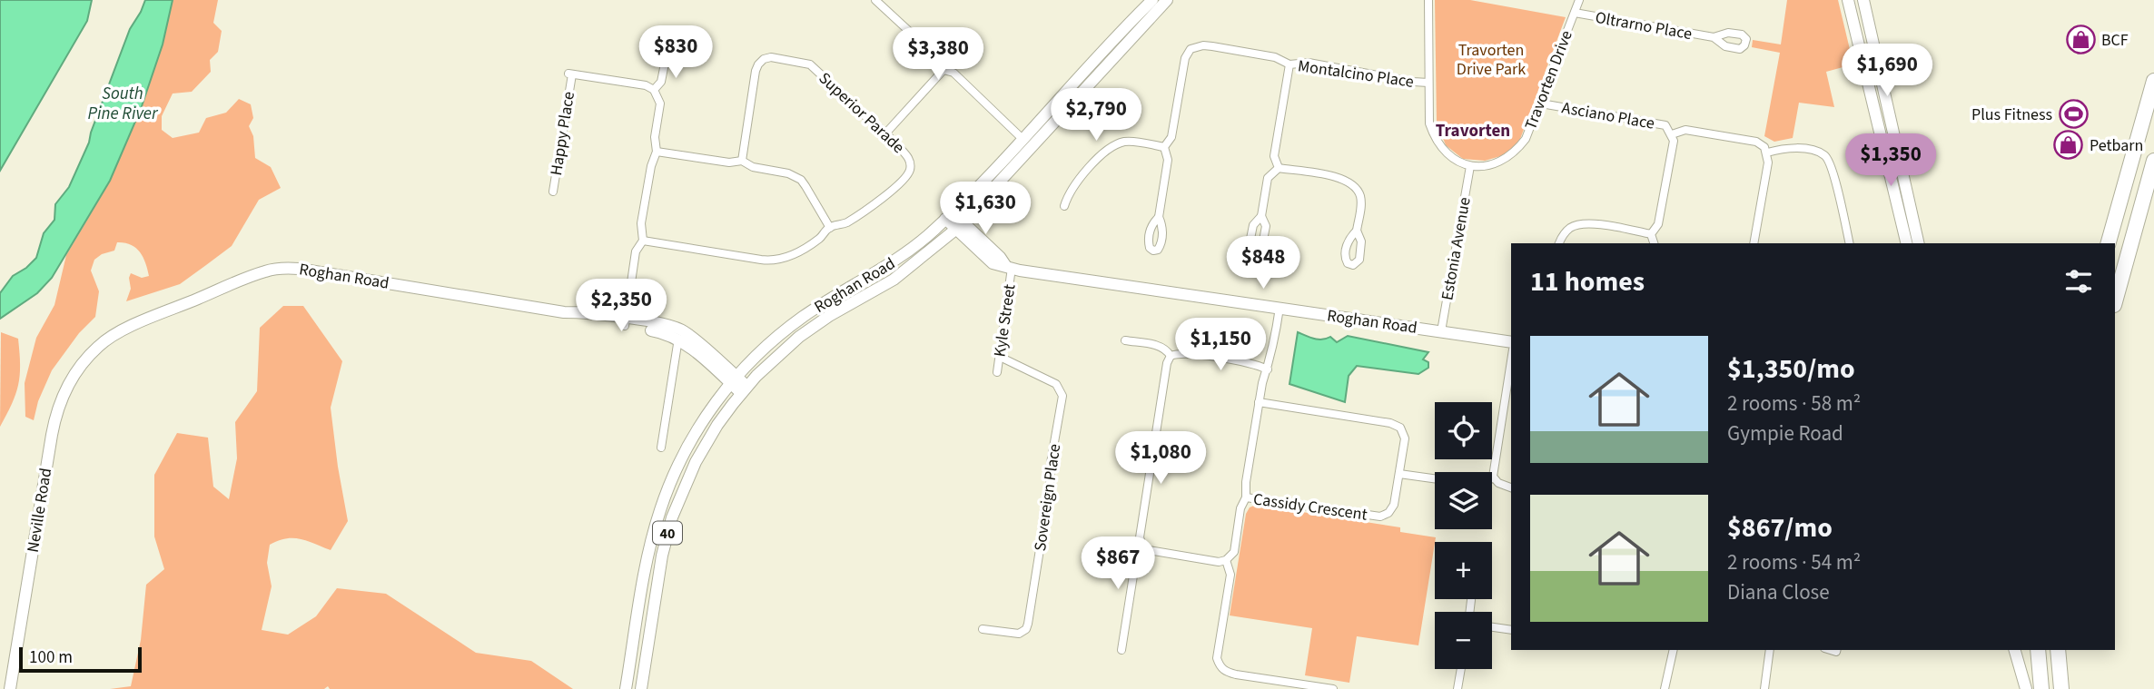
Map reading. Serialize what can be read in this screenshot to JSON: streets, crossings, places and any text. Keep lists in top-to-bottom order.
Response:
{
  "streets": {
    "main road": ["Roghan Road", "Neville Road", "40"],
    "street": [
      "Oltrarno Place",
      "Montalcino Place",
      "Travorten Drive",
      "Superior Parade",
      "Asciano Place",
      "Happy Place",
      "Estonia Avenue",
      "Kyle Street",
      "Sovereign Place",
      "Cassidy Crescent"
    ]
  },
  "crossings": [
    ["Oltrarno Place", "Travorten Drive"],
    ["Travorten Drive", "Asciano Place"],
    ["Travorten Drive", "Estonia Avenue"],
    ["Estonia Avenue", "Roghan Road"],
    ["Roghan Road", "Kyle Street"],
    ["Roghan Road", "Cassidy Crescent"],
    ["Roghan Road", "Neville Road"],
    ["Roghan Road", "40"],
    ["Kyle Street", "Sovereign Place"]
  ],
  "districts": ["Travorten"],
  "water": ["South Pine River"],
  "parks": ["Travorten Drive Park"],
  "places": {
    "shop": ["BCF", "Petbarn"],
    "sports": ["Plus Fitness"]
  },
  "scale_bar": "100 m",
  "page": {
    "price": [
      "$830",
      "$3,380",
      "$1,690",
      "$2,790",
      "$1,350",
      "$1,630",
      "$848",
      "$2,350",
      "$1,150",
      "$1,080",
      "$867"
    ],
    "heading": "11 homes",
    "list": [
      {
        "name": "$1,350/mo",
        "note": "2 rooms · 58 m² · Gympie Road"
      },
      {
        "name": "$867/mo",
        "note": "2 rooms · 54 m² · Diana Close"
      }
    ],
    "map_buttons": ["+", "−"],
    "scale": "100 m"
  }
}
